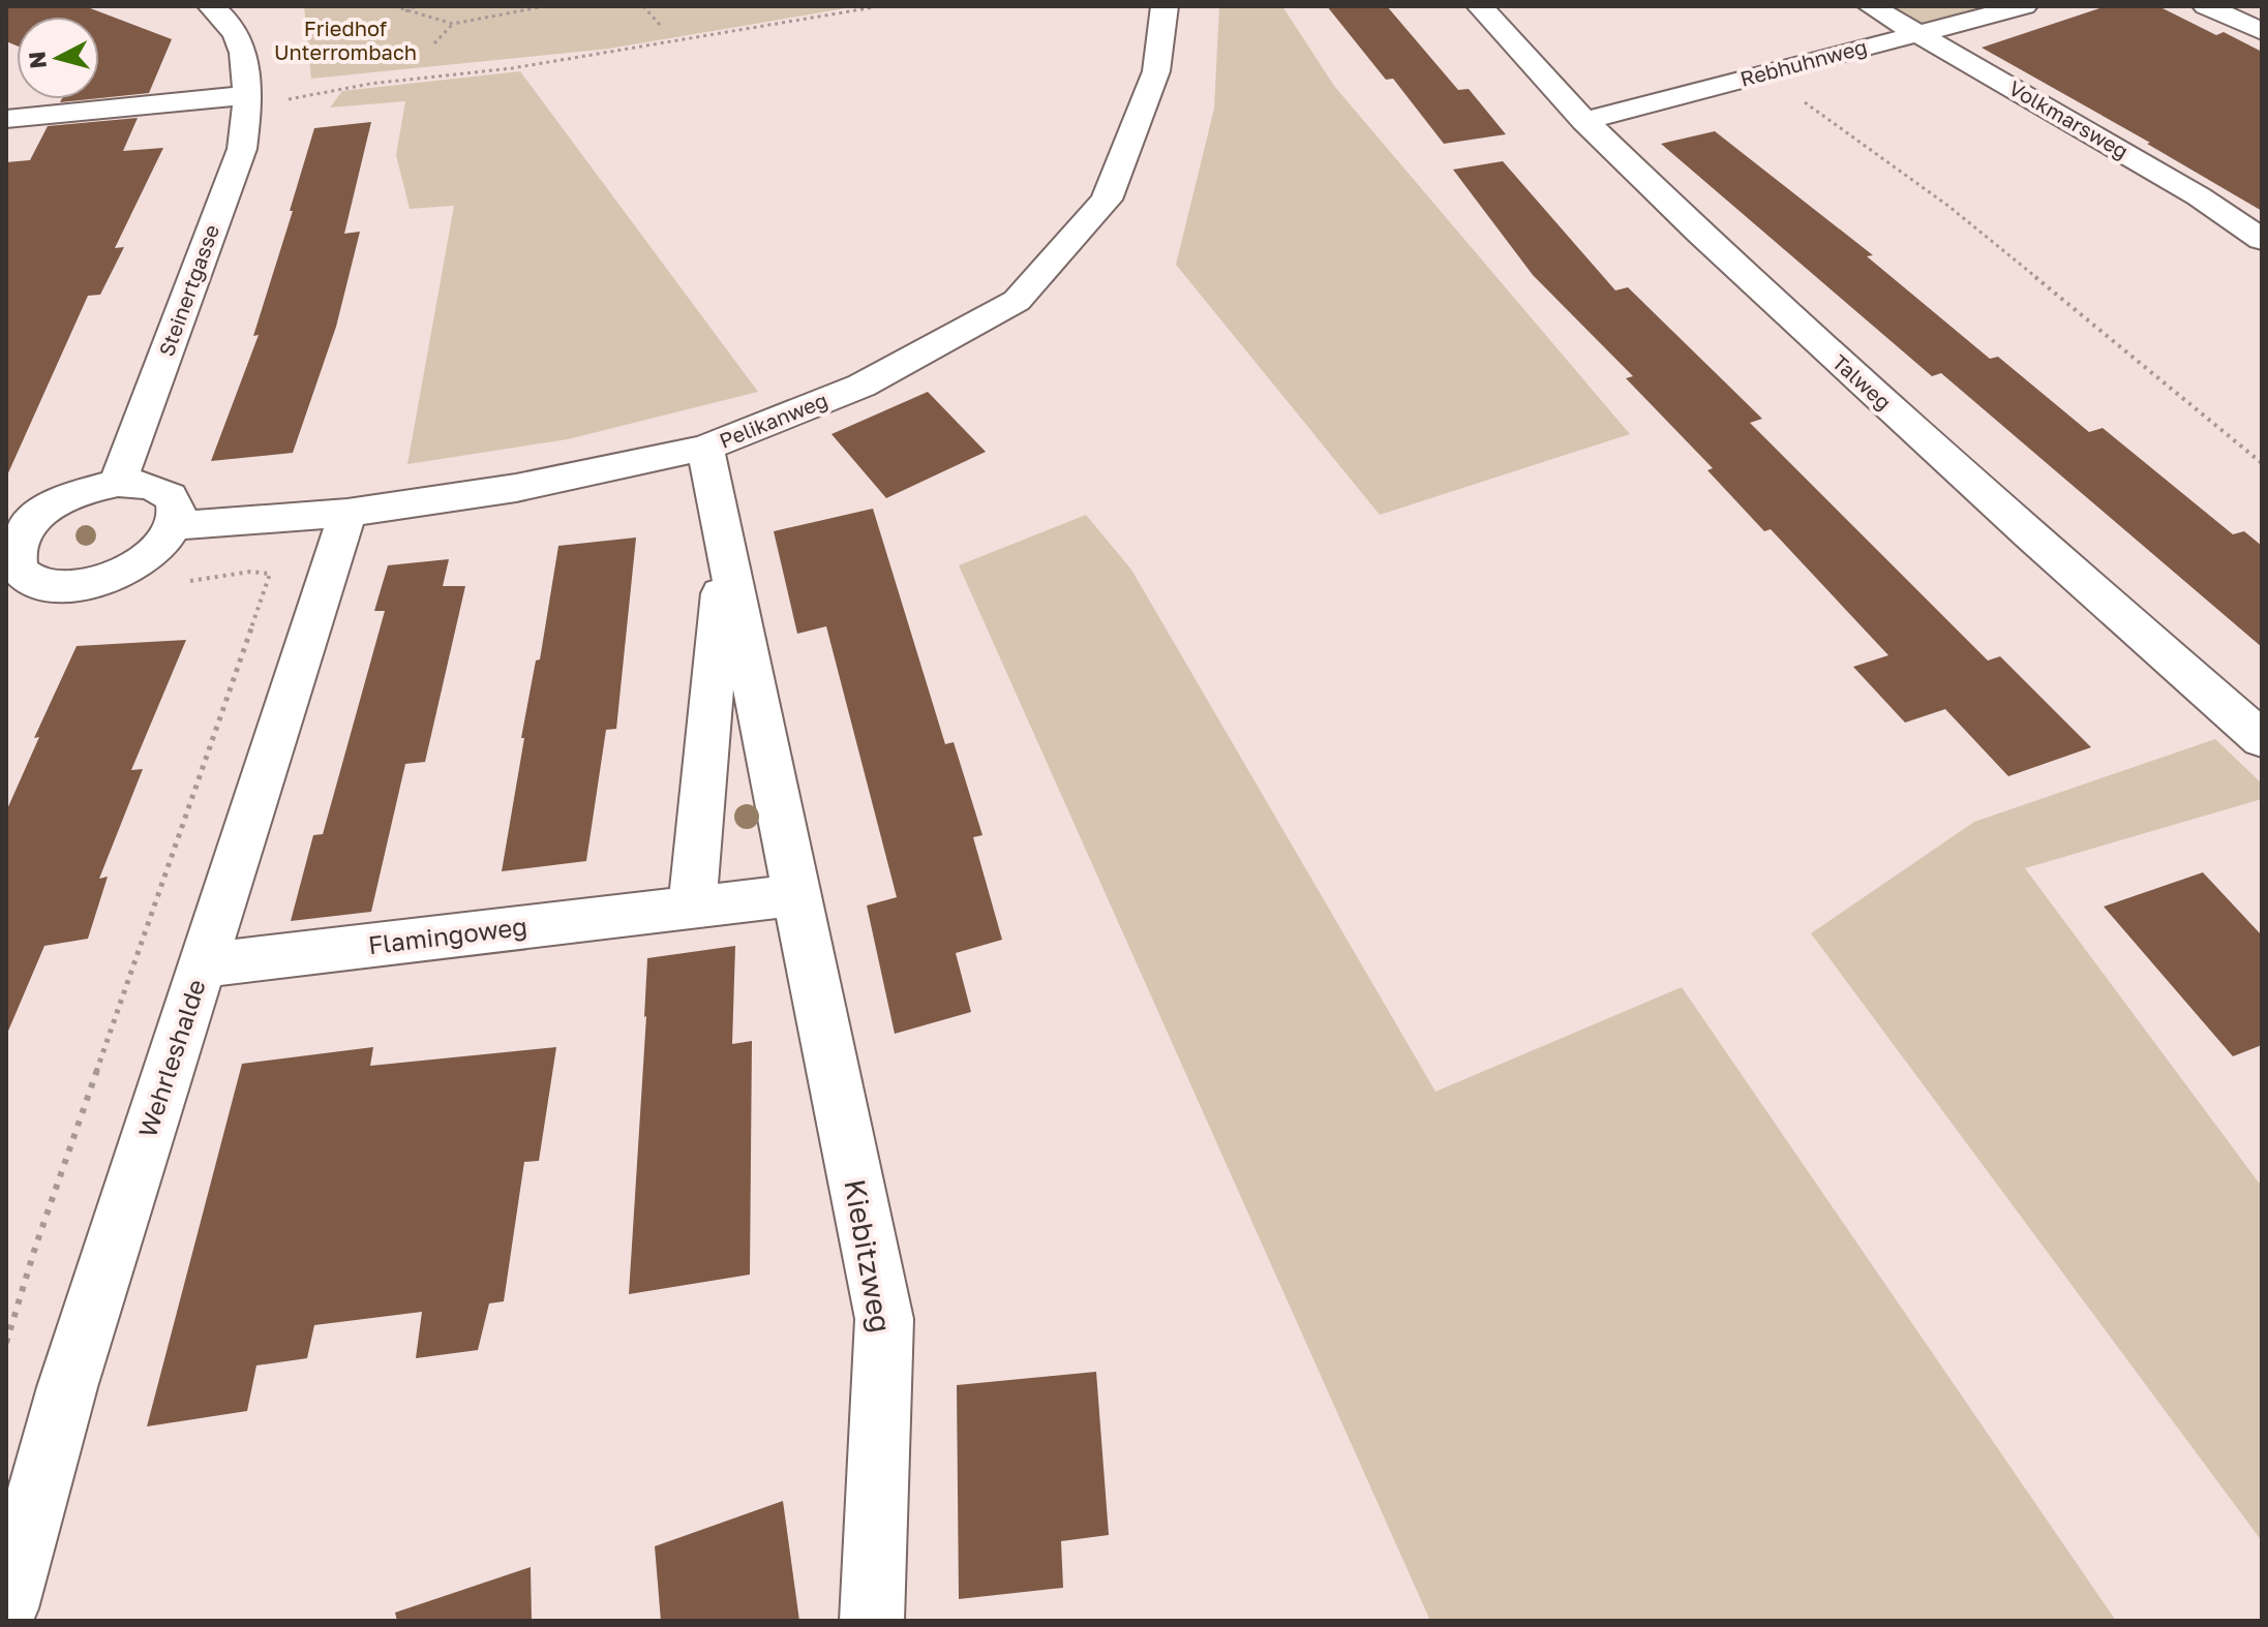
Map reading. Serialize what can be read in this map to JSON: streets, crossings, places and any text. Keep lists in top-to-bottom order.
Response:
{
  "streets": {
    "street": [
      "Rebhuhnweg",
      "Volkmarsweg",
      "Steinertgasse",
      "Talweg",
      "Pelikanweg",
      "Flamingoweg",
      "Wehrleshalde",
      "Kiebitzweg"
    ]
  },
  "crossings": [
    ["Rebhuhnweg", "Volkmarsweg"],
    ["Rebhuhnweg", "Talweg"],
    ["Pelikanweg", "Wehrleshalde"],
    ["Flamingoweg", "Wehrleshalde"],
    ["Flamingoweg", "Kiebitzweg"]
  ],
  "parks": ["Friedhof Unterrombach"],
  "north": "left"
}
